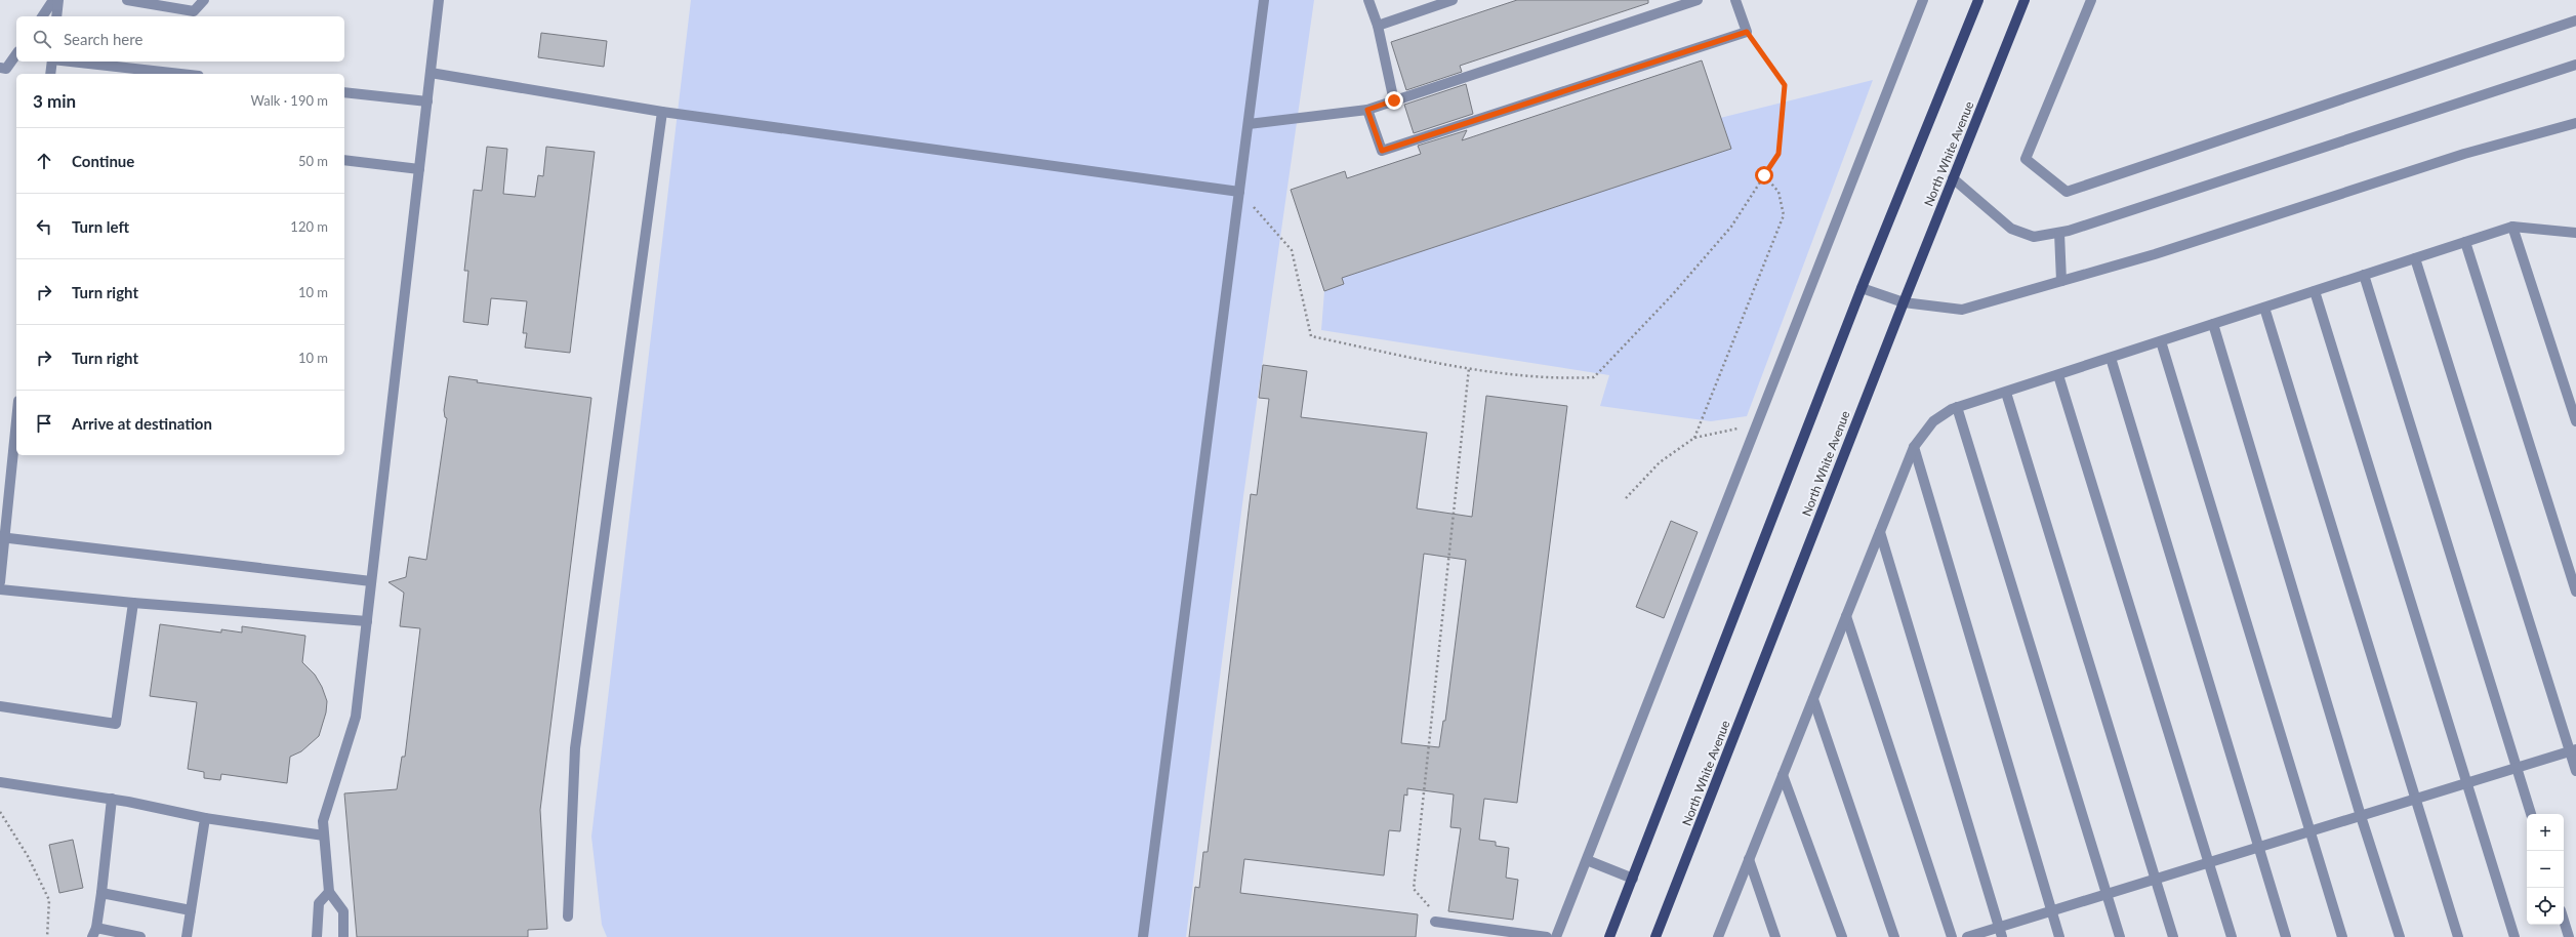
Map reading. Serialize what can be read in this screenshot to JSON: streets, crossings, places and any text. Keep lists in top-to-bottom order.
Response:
{
  "streets": {
    "main road": ["North White Avenue"]
  },
  "page": {
    "search": "Search here",
    "heading": ["3 min", "Walk · 190 m"],
    "list": [
      ["Continue", "50 m"],
      ["Turn left", "120 m"],
      ["Turn right", "10 m"],
      ["Turn right", "10 m"],
      "Arrive at destination"
    ],
    "map_buttons": ["+", "−"]
  }
}
